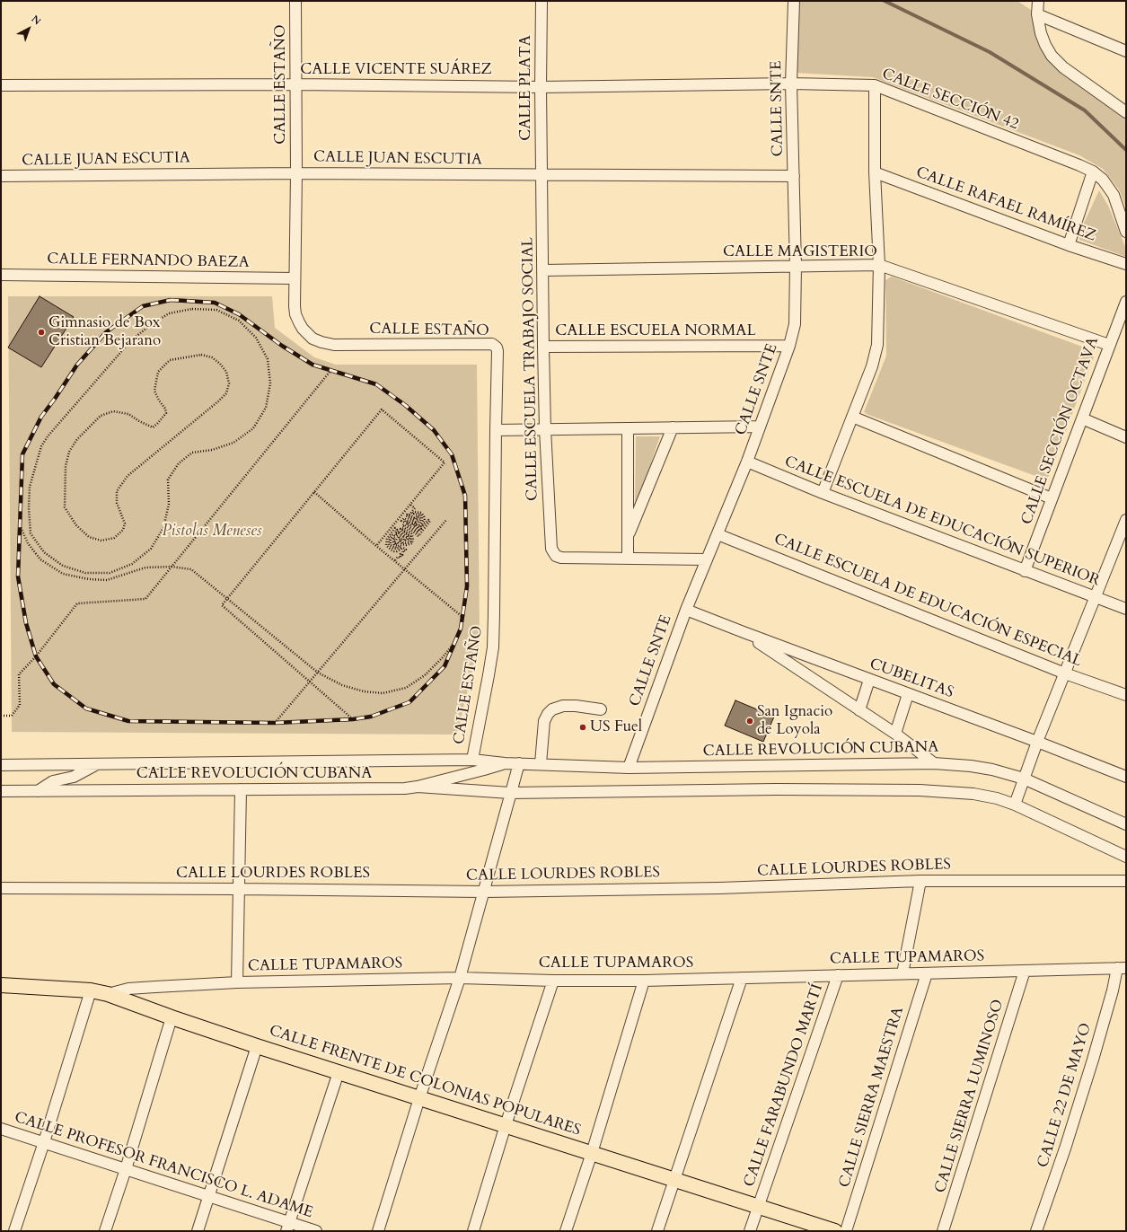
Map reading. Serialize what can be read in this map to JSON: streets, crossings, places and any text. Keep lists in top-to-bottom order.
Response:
{
  "streets": {
    "main road": ["CALLE FRENTE DE COLONIAS POPULARES"],
    "street": [
      "CALLE VICENTE SUÁREZ",
      "CALLE ESTAÑO",
      "CALLE PLATA",
      "CALLE SECCIÓN 42",
      "CALLE SNTE",
      "CALLE JUAN ESCUTIA",
      "CALLE RAFAEL RAMÍREZ",
      "CALLE MAGISTERIO",
      "CALLE FERNANDO BAEZA",
      "CALLE ESCUELA NORMAL",
      "CALLE ESCUELA TRABAJO SOCIAL",
      "CALLE SECCIÓN OCTAVA",
      "CALLE ESCUELA DE EDUCACIÓN SUPERIOR",
      "CALLE ESCUELA DE EDUCACIÓN ESPECIAL",
      "CUBELITAS",
      "CALLE REVOLUCIÓN CUBANA",
      "CALLE LOURDES ROBLES",
      "CALLE TUPAMAROS",
      "CALLE FARABUNDO MARTÍ",
      "CALLE 22 DE MAYO",
      "CALLE SIERRA LUMINOSO",
      "CALLE SIERRA MAESTRA",
      "CALLE PROFESOR FRANCISCO L. ADAME"
    ]
  },
  "crossings": [
    ["CALLE VICENTE SUÁREZ", "CALLE ESTAÑO"],
    ["CALLE VICENTE SUÁREZ", "CALLE PLATA"],
    ["CALLE VICENTE SUÁREZ", "CALLE SECCIÓN 42"],
    ["CALLE VICENTE SUÁREZ", "CALLE SNTE"],
    ["CALLE ESTAÑO", "CALLE JUAN ESCUTIA"],
    ["CALLE ESTAÑO", "CALLE FERNANDO BAEZA"],
    ["CALLE ESTAÑO", "CALLE REVOLUCIÓN CUBANA"],
    ["CALLE PLATA", "CALLE JUAN ESCUTIA"],
    ["CALLE PLATA", "CALLE ESCUELA TRABAJO SOCIAL"],
    ["CALLE SECCIÓN 42", "CALLE SNTE"],
    ["CALLE SNTE", "CALLE JUAN ESCUTIA"],
    ["CALLE SNTE", "CALLE MAGISTERIO"],
    ["CALLE SNTE", "CALLE ESCUELA NORMAL"],
    ["CALLE SNTE", "CALLE ESCUELA DE EDUCACIÓN SUPERIOR"],
    ["CALLE SNTE", "CALLE ESCUELA DE EDUCACIÓN ESPECIAL"],
    ["CALLE SNTE", "CUBELITAS"],
    ["CALLE SNTE", "CALLE REVOLUCIÓN CUBANA"],
    ["CALLE JUAN ESCUTIA", "CALLE ESCUELA TRABAJO SOCIAL"],
    ["CALLE MAGISTERIO", "CALLE ESCUELA TRABAJO SOCIAL"],
    ["CALLE MAGISTERIO", "CALLE SECCIÓN OCTAVA"],
    ["CALLE ESCUELA NORMAL", "CALLE ESCUELA TRABAJO SOCIAL"],
    ["CALLE SECCIÓN OCTAVA", "CALLE ESCUELA DE EDUCACIÓN SUPERIOR"],
    ["CALLE TUPAMAROS", "CALLE FRENTE DE COLONIAS POPULARES"],
    ["CALLE TUPAMAROS", "CALLE FARABUNDO MARTÍ"],
    ["CALLE TUPAMAROS", "CALLE 22 DE MAYO"],
    ["CALLE TUPAMAROS", "CALLE SIERRA LUMINOSO"],
    ["CALLE TUPAMAROS", "CALLE SIERRA MAESTRA"],
    ["CALLE FRENTE DE COLONIAS POPULARES", "CALLE FARABUNDO MARTÍ"]
  ],
  "parks": ["Pistolas Meneses"],
  "places": ["Gimnasio de Box Cristian Bejarano", "San Ignacio de Loyola", "US Fuel"],
  "north": "top right"
}
